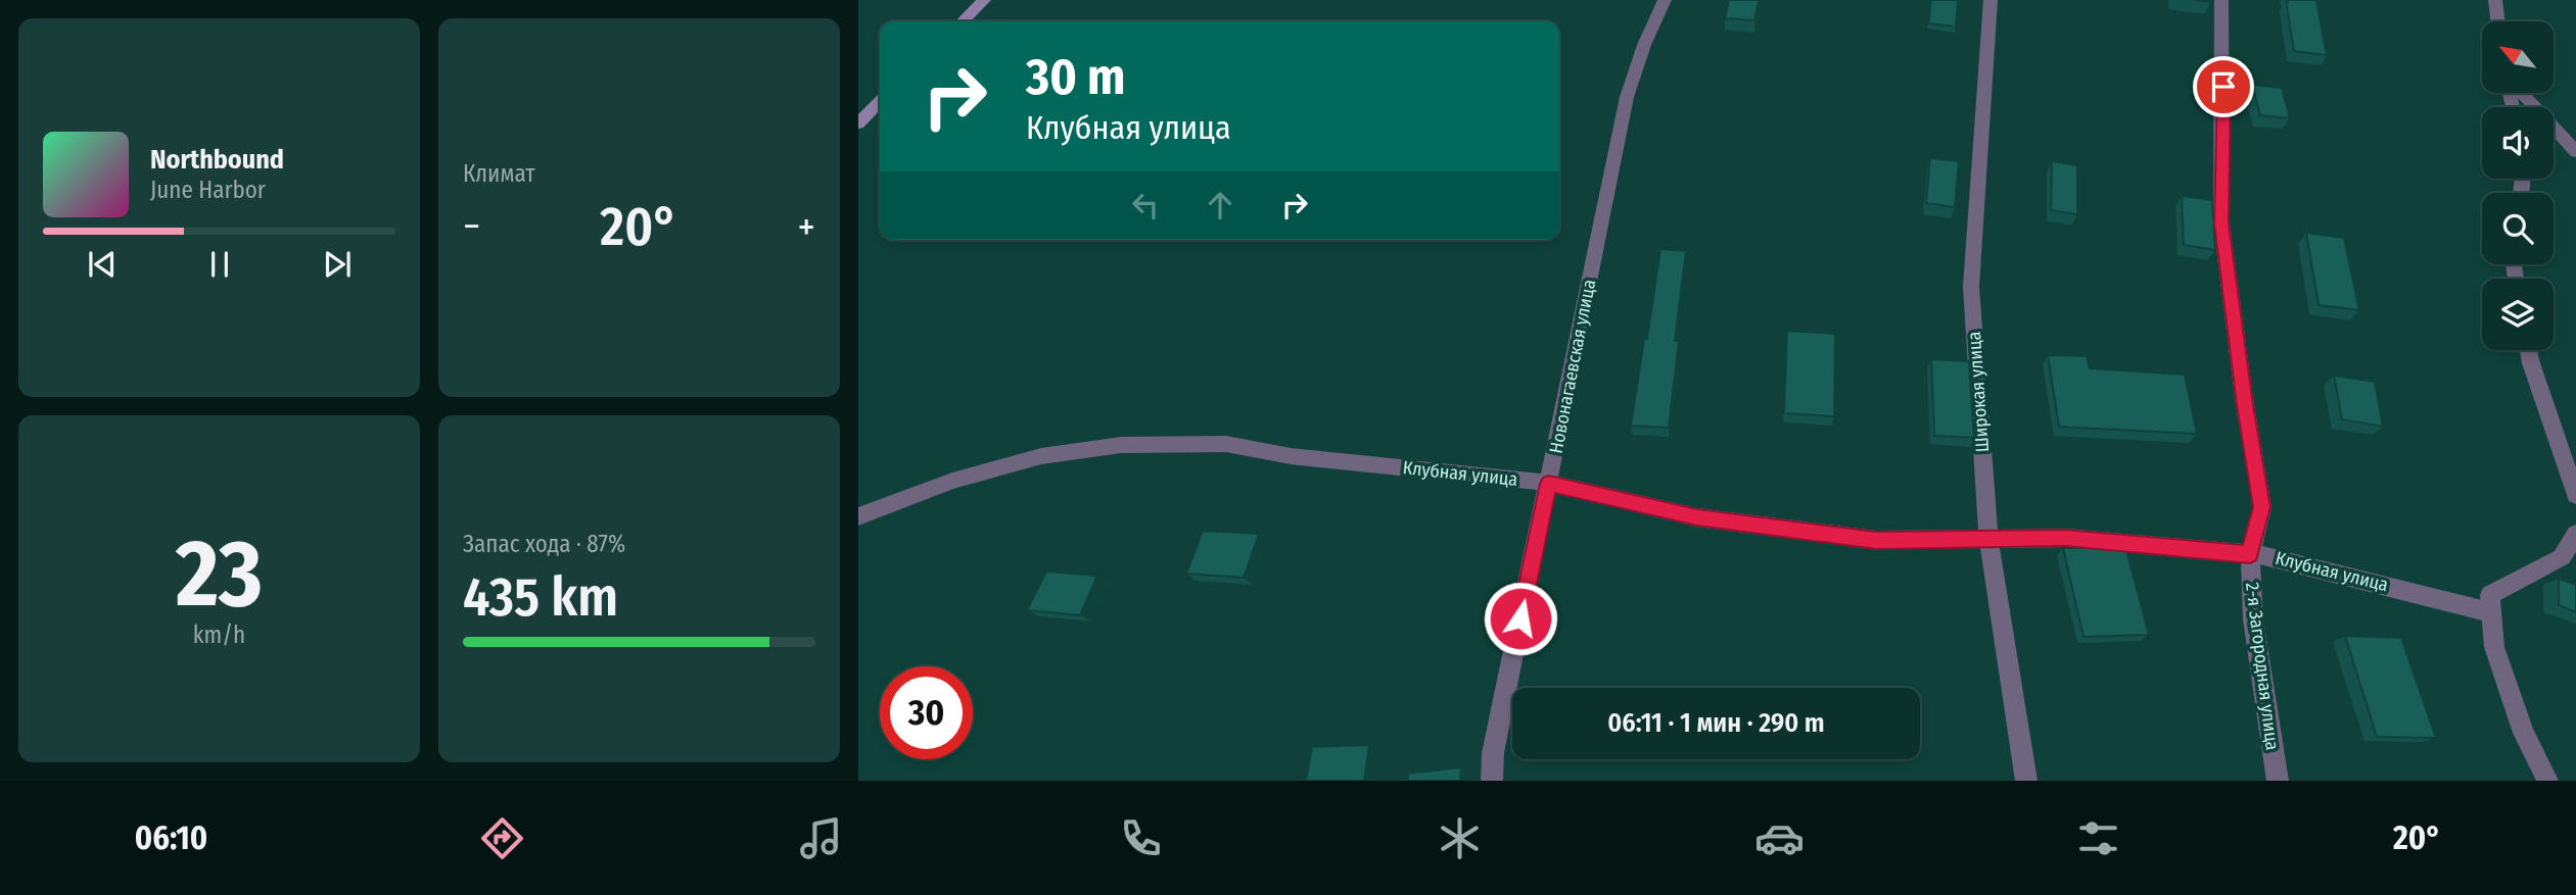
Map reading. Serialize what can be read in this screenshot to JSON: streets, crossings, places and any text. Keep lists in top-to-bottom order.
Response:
{
  "streets": {
    "street": [
      "Новонагаевская улица",
      "Широкая улица",
      "Клубная улица",
      "2-я Загородная улица"
    ]
  },
  "crossings": [
    ["Новонагаевская улица", "Клубная улица"],
    ["Широкая улица", "Клубная улица"],
    ["Клубная улица", "2-я Загородная улица"]
  ],
  "north": "top left",
  "page": {
    "tile": [
      "Климат",
      ["23", "km/h"],
      ["Запас хода · 87%", "435 km"]
    ],
    "turn": ["30 m", "Клубная улица"],
    "song": ["Northbound", "June Harbor"],
    "heat": ["−", "20°", "+"],
    "limit": "30",
    "trip": "06:11 · 1 мин · 290 m",
    "tabs": ["06:10", "20°"]
  }
}
